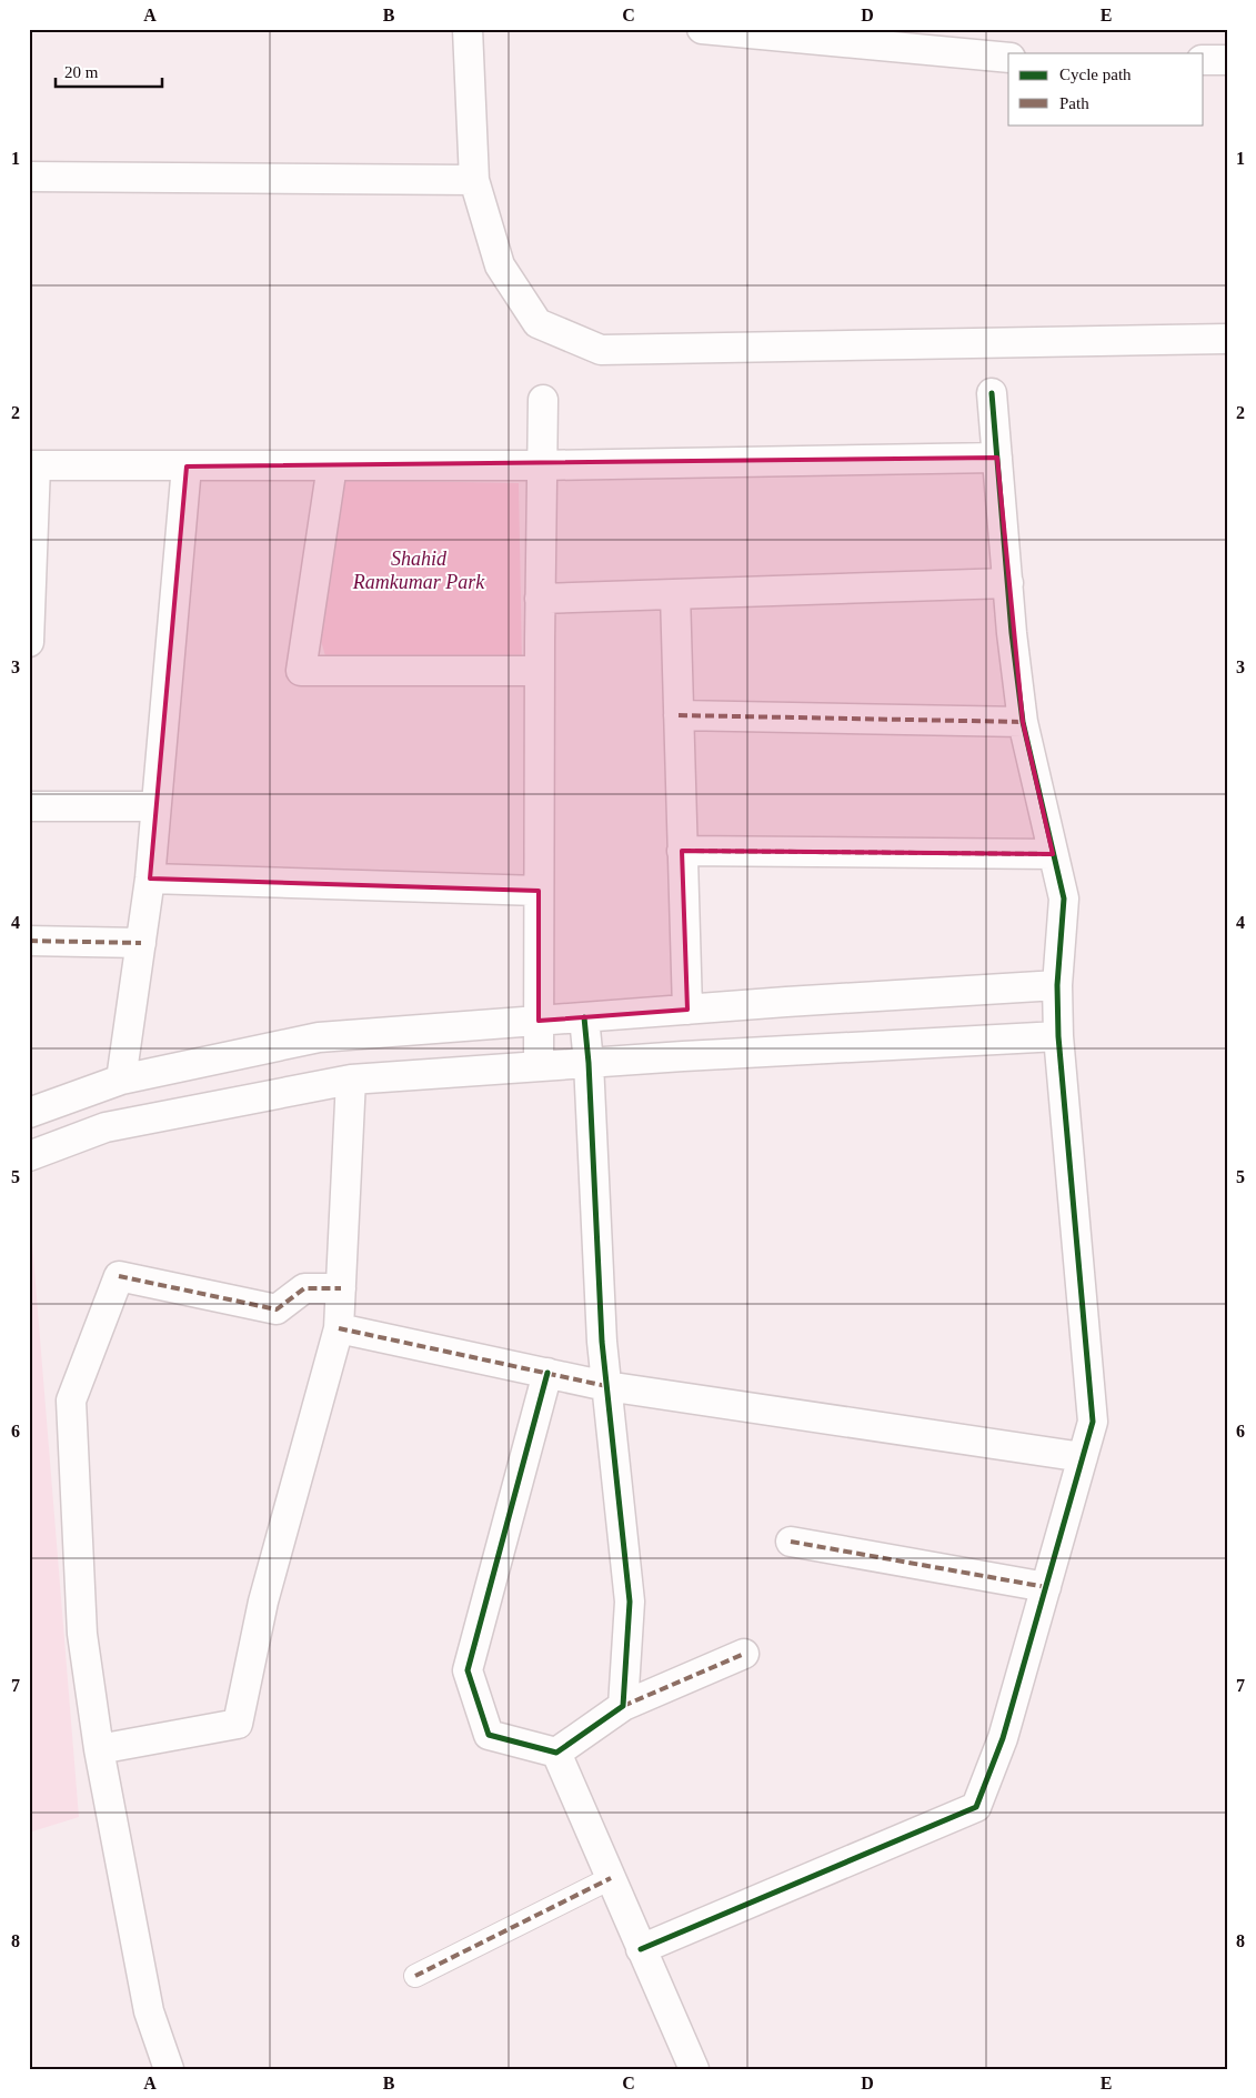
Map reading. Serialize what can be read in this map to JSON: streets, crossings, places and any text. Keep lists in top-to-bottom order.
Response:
{
  "parks": ["Shahid Ramkumar Park"],
  "legend": ["Cycle path", "Path"],
  "scale_bar": "20 m",
  "grid": {
    "columns": [
      "A",
      "B",
      "C",
      "D",
      "E"
    ],
    "rows": [
      "1",
      "2",
      "3",
      "4",
      "5",
      "6",
      "7",
      "8"
    ]
  }
}
